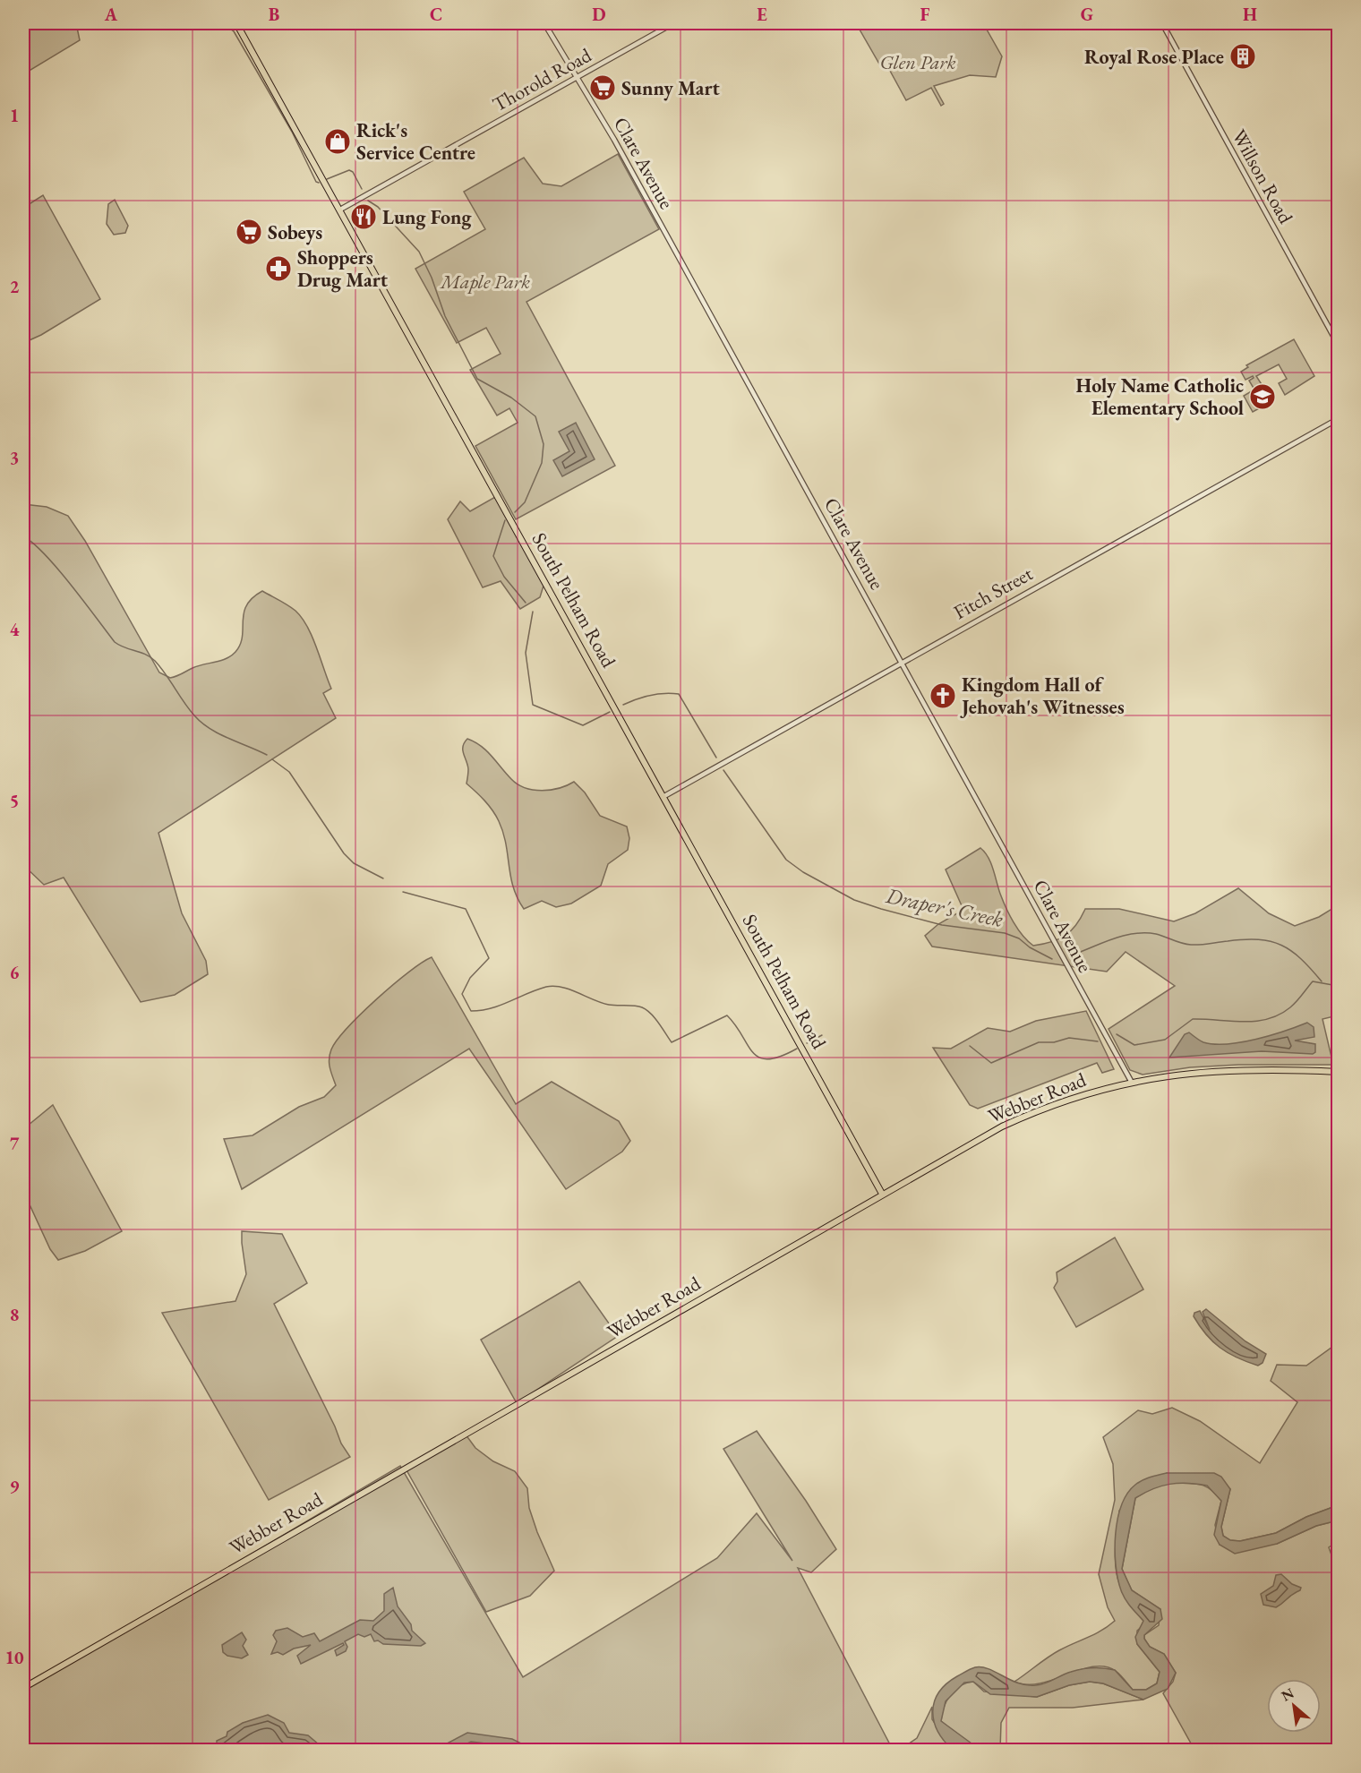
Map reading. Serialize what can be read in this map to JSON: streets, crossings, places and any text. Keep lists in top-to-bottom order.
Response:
{
  "streets": {
    "main road": ["South Pelham Road", "Webber Road"],
    "street": [
      "Thorold Road",
      "Clare Avenue",
      "Willson Road",
      "Fitch Street"
    ]
  },
  "crossings": [
    ["Thorold Road", "Clare Avenue"],
    ["Thorold Road", "South Pelham Road"],
    ["Clare Avenue", "Fitch Street"],
    ["Clare Avenue", "Webber Road"],
    ["Fitch Street", "South Pelham Road"],
    ["South Pelham Road", "Webber Road"]
  ],
  "water": ["Draper's Creek"],
  "parks": ["Glen Park", "Maple Park"],
  "places": {
    "building": ["Royal Rose Place"],
    "supermarket": ["Sunny Mart", "Sobeys"],
    "shop": ["Rick's Service Centre"],
    "restaurant": ["Lung Fong"],
    "pharmacy": ["Shoppers Drug Mart"],
    "school or university": ["Holy Name Catholic Elementary School"],
    "church": ["Kingdom Hall of Jehovah's Witnesses"]
  },
  "north": "top left",
  "grid": {
    "columns": [
      "A",
      "B",
      "C",
      "D",
      "E",
      "F",
      "G",
      "H"
    ],
    "rows": [
      "1",
      "2",
      "3",
      "4",
      "5",
      "6",
      "7",
      "8",
      "9",
      "10"
    ]
  }
}
